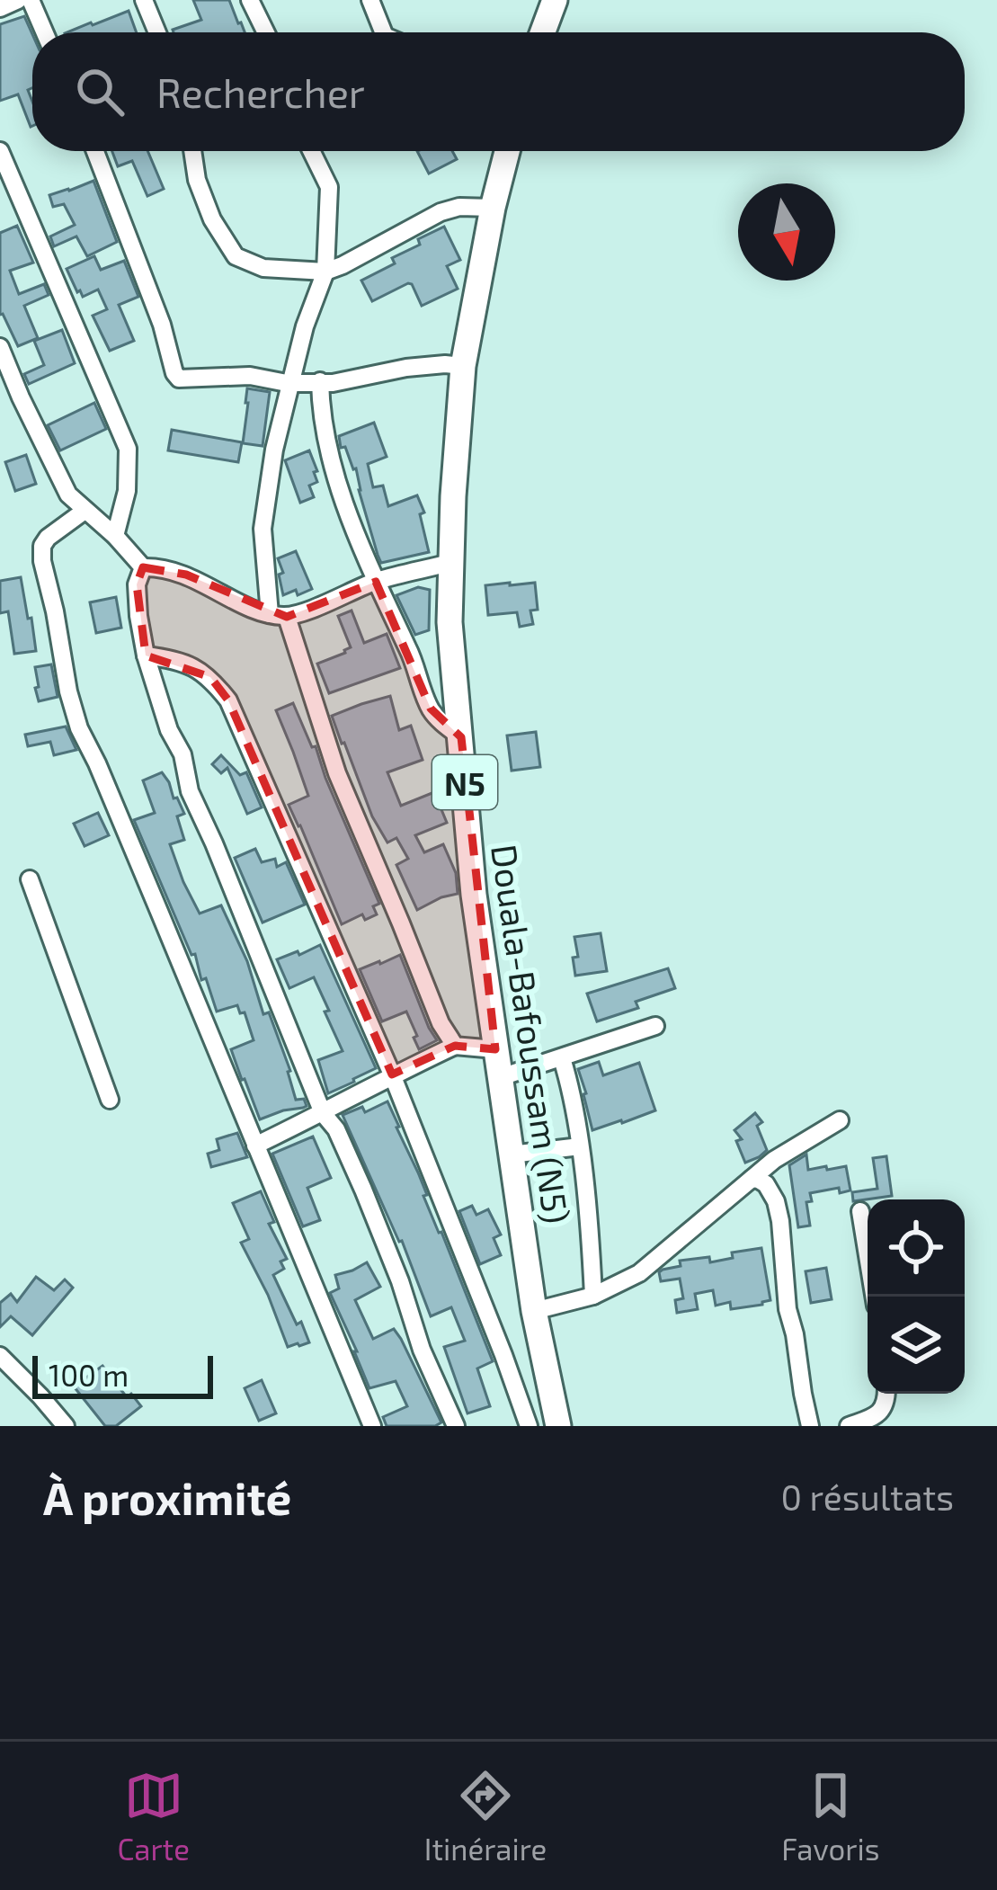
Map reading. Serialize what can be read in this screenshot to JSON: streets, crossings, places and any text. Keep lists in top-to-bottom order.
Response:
{
  "streets": {
    "highway": ["N5", "Douala-Bafoussam (N5)"]
  },
  "scale_bar": "100 m",
  "north": "bottom",
  "page": {
    "search": "Rechercher",
    "scale": "100 m",
    "heading": ["À proximité", "0 résultats"],
    "nav": ["Carte", "Itinéraire", "Favoris"]
  }
}
